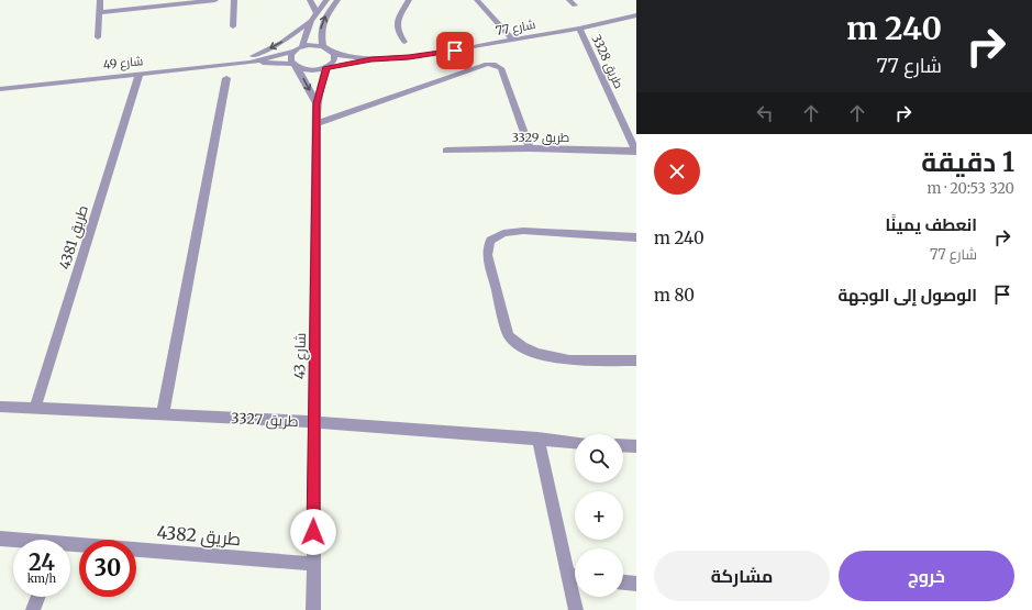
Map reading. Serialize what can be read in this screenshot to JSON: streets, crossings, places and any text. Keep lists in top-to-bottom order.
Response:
{
  "streets": {
    "street": [
      "شارع 77",
      "طريق 3328",
      "شارع 49",
      "طريق 3329",
      "طريق 4381",
      "شارع 43",
      "طريق 3327",
      "طريق 4382"
    ]
  },
  "crossings": [
    ["شارع 77", "طريق 3328"],
    ["شارع 77", "شارع 49"],
    ["شارع 77", "شارع 43"],
    ["طريق 3328", "طريق 3329"],
    ["شارع 49", "طريق 4381"],
    ["شارع 49", "شارع 43"],
    ["طريق 4381", "طريق 3327"],
    ["شارع 43", "طريق 3327"],
    ["شارع 43", "طريق 4382"]
  ],
  "page": {
    "turn": ["240 m", "شارع 77"],
    "heading": ["1 دقيقة", "320 m · 20:53"],
    "list": [
      {
        "name": "انعطف يمينًا",
        "note": "شارع 77",
        "value": "240 m"
      },
      {
        "name": "الوصول إلى الوجهة",
        "value": "80 m"
      }
    ],
    "map_buttons": ["+", "−"],
    "speed": "24 km/h",
    "limit": "30",
    "buttons": ["خروج", "مشاركة"]
  }
}
